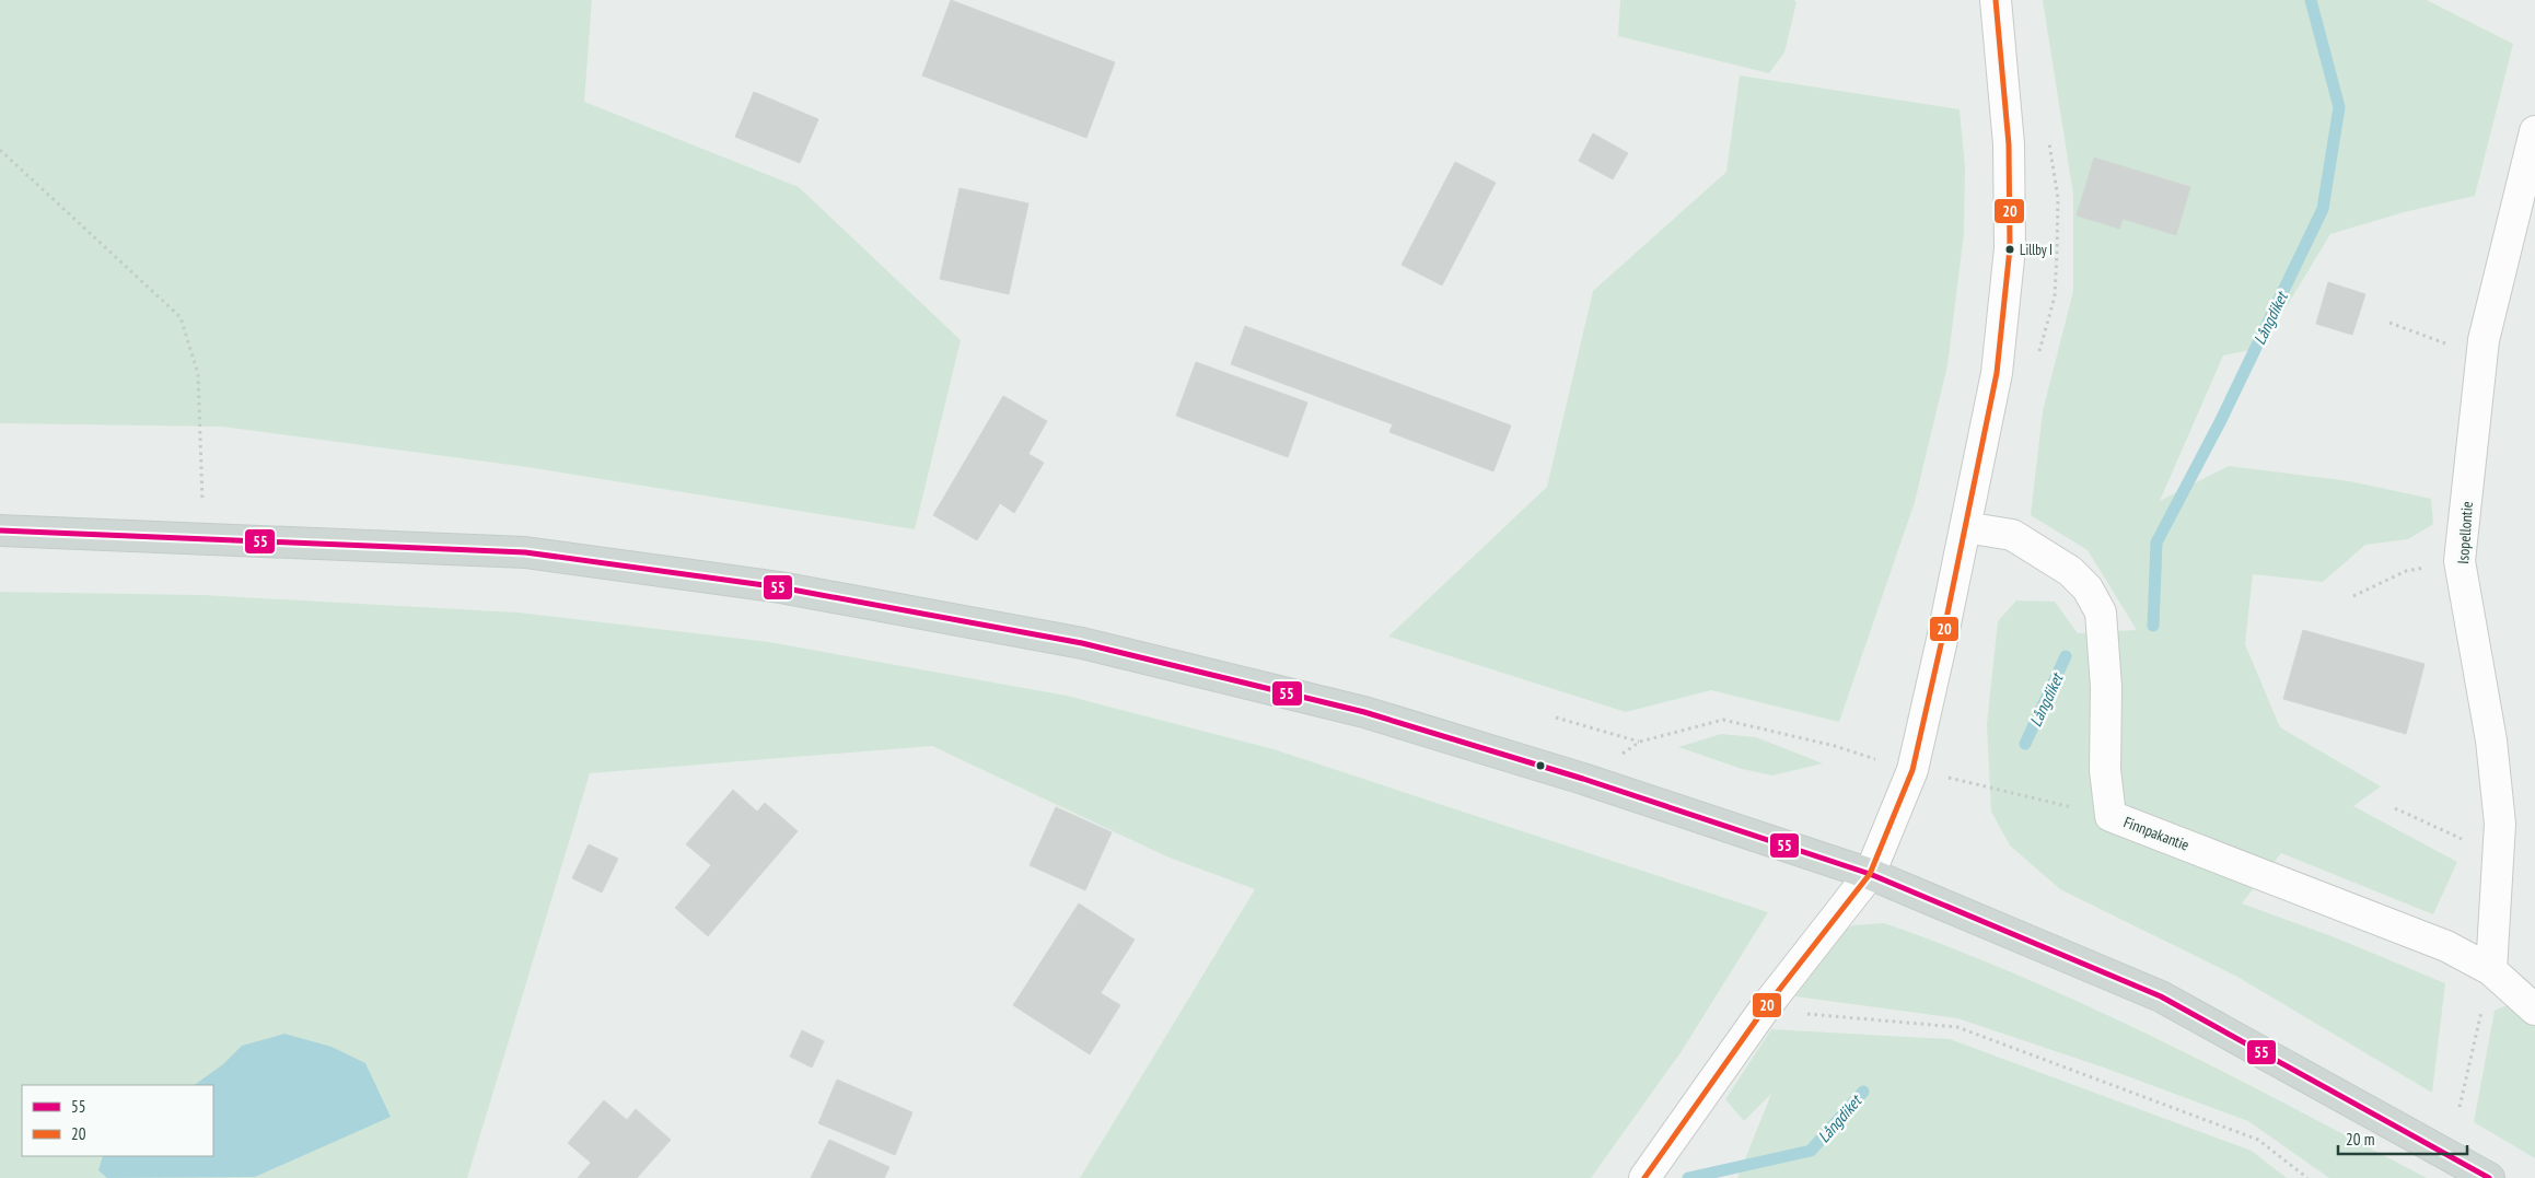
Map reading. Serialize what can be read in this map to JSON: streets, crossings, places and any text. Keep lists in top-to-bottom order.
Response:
{
  "streets": {
    "street": ["Isopellontie", "Finnpakantie"]
  },
  "crossings": [
    ["Isopellontie", "Finnpakantie"]
  ],
  "water": ["Långdiket"],
  "places": ["Lillby I"],
  "lines": ["transit line 20", "transit line 55"],
  "legend": ["55", "20"],
  "scale_bar": "20 m"
}
